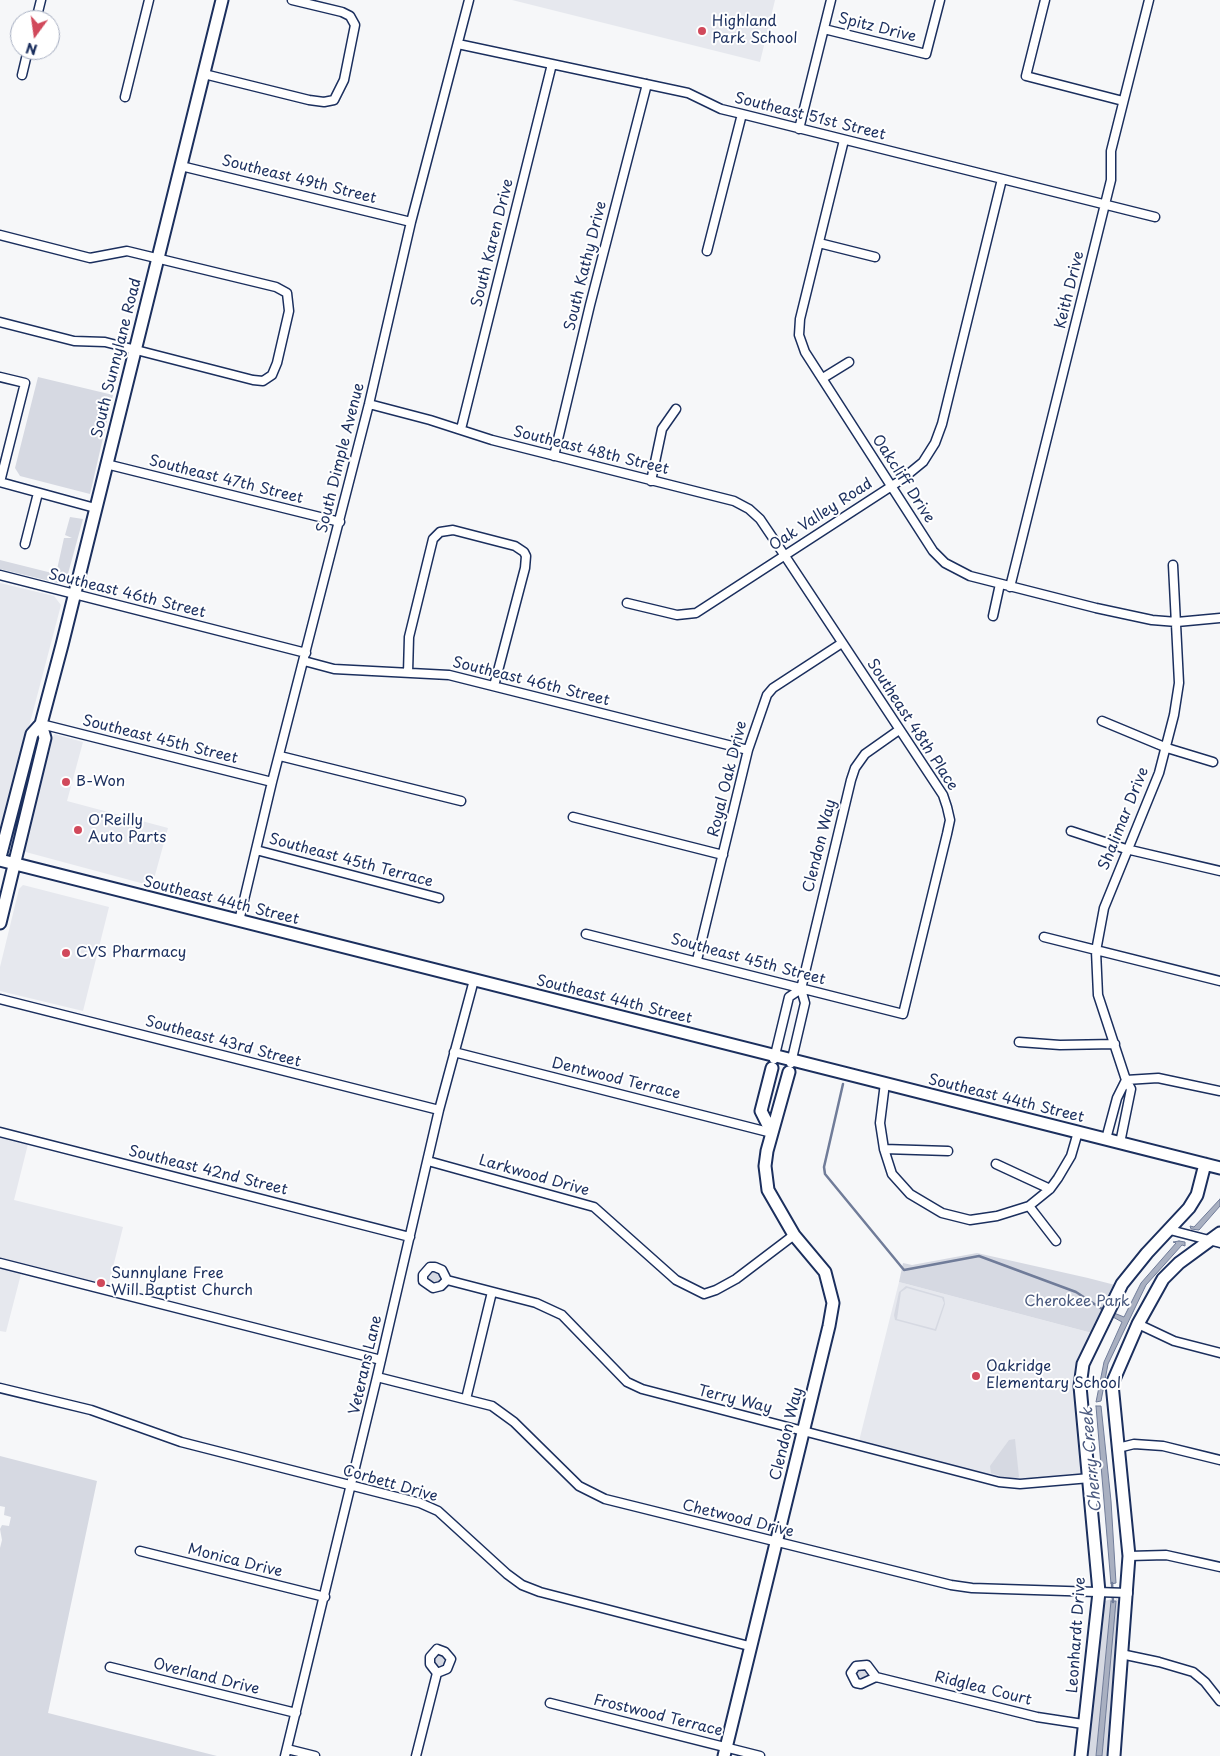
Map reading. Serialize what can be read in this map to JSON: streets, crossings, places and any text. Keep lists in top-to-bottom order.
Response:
{
  "streets": {
    "main road": [
      "South Sunnylane Road",
      "Clendon Way",
      "Southeast 44th Street",
      "Leonhardt Drive"
    ],
    "street": [
      "Spitz Drive",
      "Southeast 51st Street",
      "Southeast 49th Street",
      "South Karen Drive",
      "South Kathy Drive",
      "Keith Drive",
      "Southeast 48th Street",
      "South Dimple Avenue",
      "Oakcliff Drive",
      "Southeast 47th Street",
      "Oak Valley Road",
      "Southeast 46th Street",
      "Southeast 48th Place",
      "Southeast 45th Street",
      "Royal Oak Drive",
      "Shalimar Drive",
      "Southeast 45th Terrace",
      "Southeast 43rd Street",
      "Dentwood Terrace",
      "Southeast 42nd Street",
      "Larkwood Drive",
      "Veterans Lane",
      "Terry Way",
      "Corbett Drive",
      "Chetwood Drive",
      "Monica Drive",
      "Overland Drive",
      "Ridglea Court",
      "Frostwood Terrace"
    ]
  },
  "crossings": [
    ["Southeast 51st Street", "South Karen Drive"],
    ["Southeast 51st Street", "South Kathy Drive"],
    ["Southeast 51st Street", "Keith Drive"],
    ["Southeast 51st Street", "South Dimple Avenue"],
    ["Southeast 51st Street", "Oakcliff Drive"],
    ["Southeast 51st Street", "Oak Valley Road"],
    ["Southeast 49th Street", "South Sunnylane Road"],
    ["Southeast 49th Street", "South Dimple Avenue"],
    ["South Karen Drive", "Southeast 48th Street"],
    ["South Kathy Drive", "Southeast 48th Street"],
    ["Keith Drive", "Oakcliff Drive"],
    ["South Sunnylane Road", "Southeast 47th Street"],
    ["South Sunnylane Road", "Southeast 46th Street"],
    ["South Sunnylane Road", "Southeast 45th Street"],
    ["South Sunnylane Road", "Southeast 44th Street"],
    ["Southeast 48th Street", "South Dimple Avenue"],
    ["Southeast 48th Street", "Oak Valley Road"],
    ["Southeast 48th Street", "Southeast 48th Place"],
    ["South Dimple Avenue", "Southeast 47th Street"],
    ["South Dimple Avenue", "Southeast 46th Street"],
    ["South Dimple Avenue", "Southeast 45th Street"],
    ["South Dimple Avenue", "Southeast 45th Terrace"],
    ["South Dimple Avenue", "Southeast 44th Street"],
    ["Oakcliff Drive", "Oak Valley Road"],
    ["Oakcliff Drive", "Shalimar Drive"],
    ["Oak Valley Road", "Southeast 48th Place"],
    ["Southeast 46th Street", "Royal Oak Drive"],
    ["Southeast 48th Place", "Southeast 45th Street"],
    ["Southeast 48th Place", "Royal Oak Drive"],
    ["Southeast 48th Place", "Clendon Way"],
    ["Southeast 45th Street", "Royal Oak Drive"],
    ["Southeast 45th Street", "Clendon Way"],
    ["Shalimar Drive", "Southeast 44th Street"],
    ["Clendon Way", "Southeast 44th Street"],
    ["Clendon Way", "Dentwood Terrace"],
    ["Clendon Way", "Larkwood Drive"],
    ["Clendon Way", "Terry Way"],
    ["Clendon Way", "Corbett Drive"],
    ["Clendon Way", "Chetwood Drive"],
    ["Clendon Way", "Frostwood Terrace"],
    ["Southeast 44th Street", "Veterans Lane"],
    ["Southeast 44th Street", "Leonhardt Drive"],
    ["Southeast 43rd Street", "Veterans Lane"],
    ["Dentwood Terrace", "Veterans Lane"],
    ["Southeast 42nd Street", "Veterans Lane"],
    ["Larkwood Drive", "Veterans Lane"],
    ["Veterans Lane", "Corbett Drive"],
    ["Veterans Lane", "Chetwood Drive"],
    ["Veterans Lane", "Monica Drive"],
    ["Veterans Lane", "Overland Drive"],
    ["Terry Way", "Leonhardt Drive"],
    ["Chetwood Drive", "Leonhardt Drive"],
    ["Leonhardt Drive", "Ridglea Court"]
  ],
  "water": ["Cherry Creek"],
  "parks": ["Cherokee Park"],
  "places": [
    "Highland Park School",
    "B-Won",
    "O'Reilly Auto Parts",
    "CVS Pharmacy",
    "Sunnylane Free Will Baptist Church",
    "Oakridge Elementary School"
  ],
  "north": "bottom"
}
